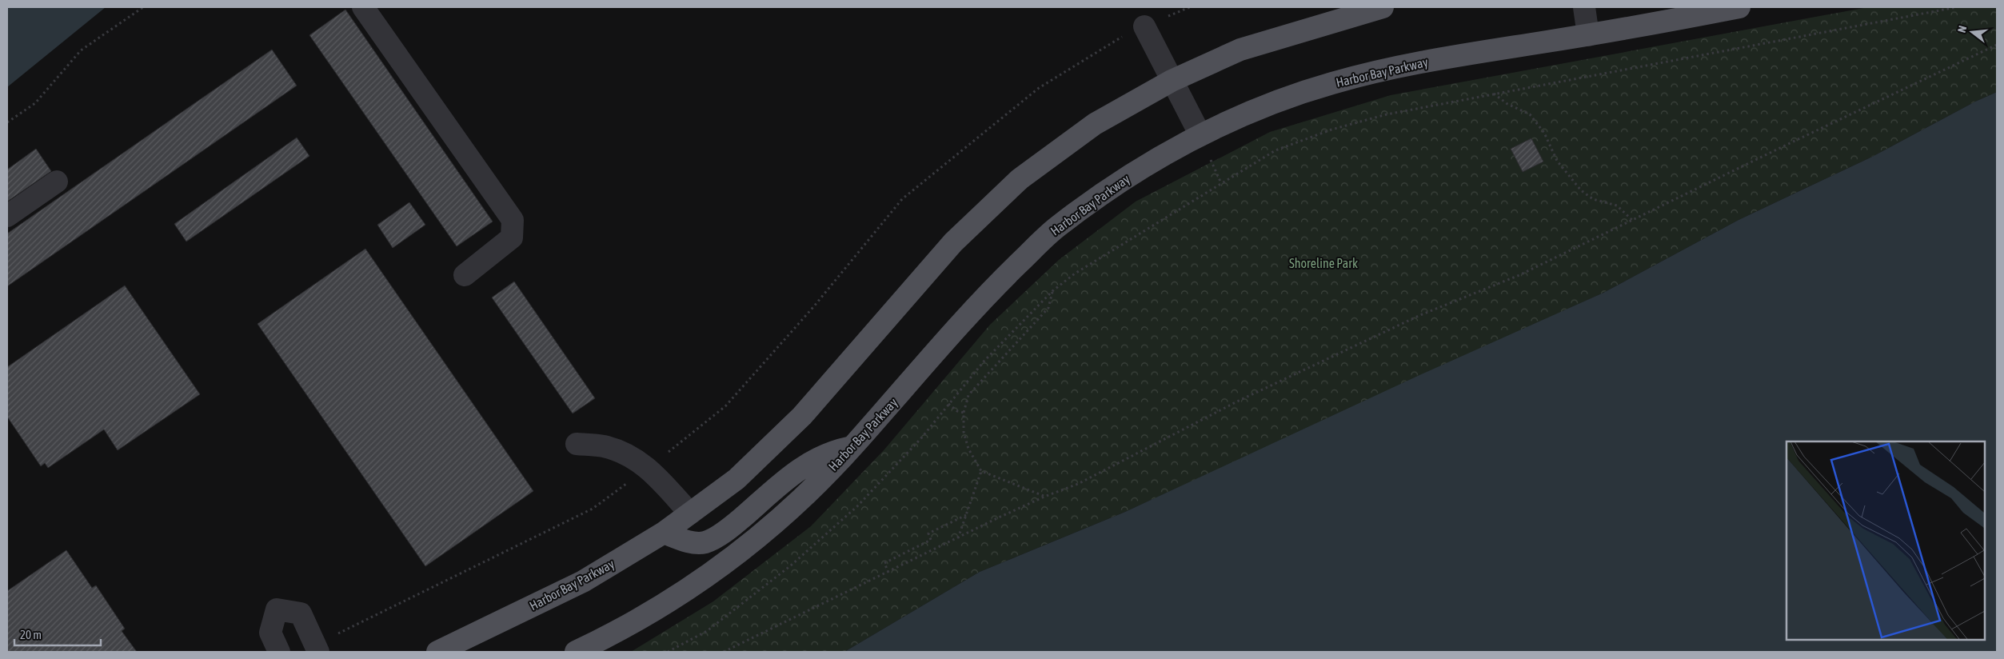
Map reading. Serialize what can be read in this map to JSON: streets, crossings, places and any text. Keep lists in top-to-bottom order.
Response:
{
  "streets": {
    "main road": ["Harbor Bay Parkway"]
  },
  "parks": ["Shoreline Park"],
  "scale_bar": "20 m",
  "north": "left"
}
